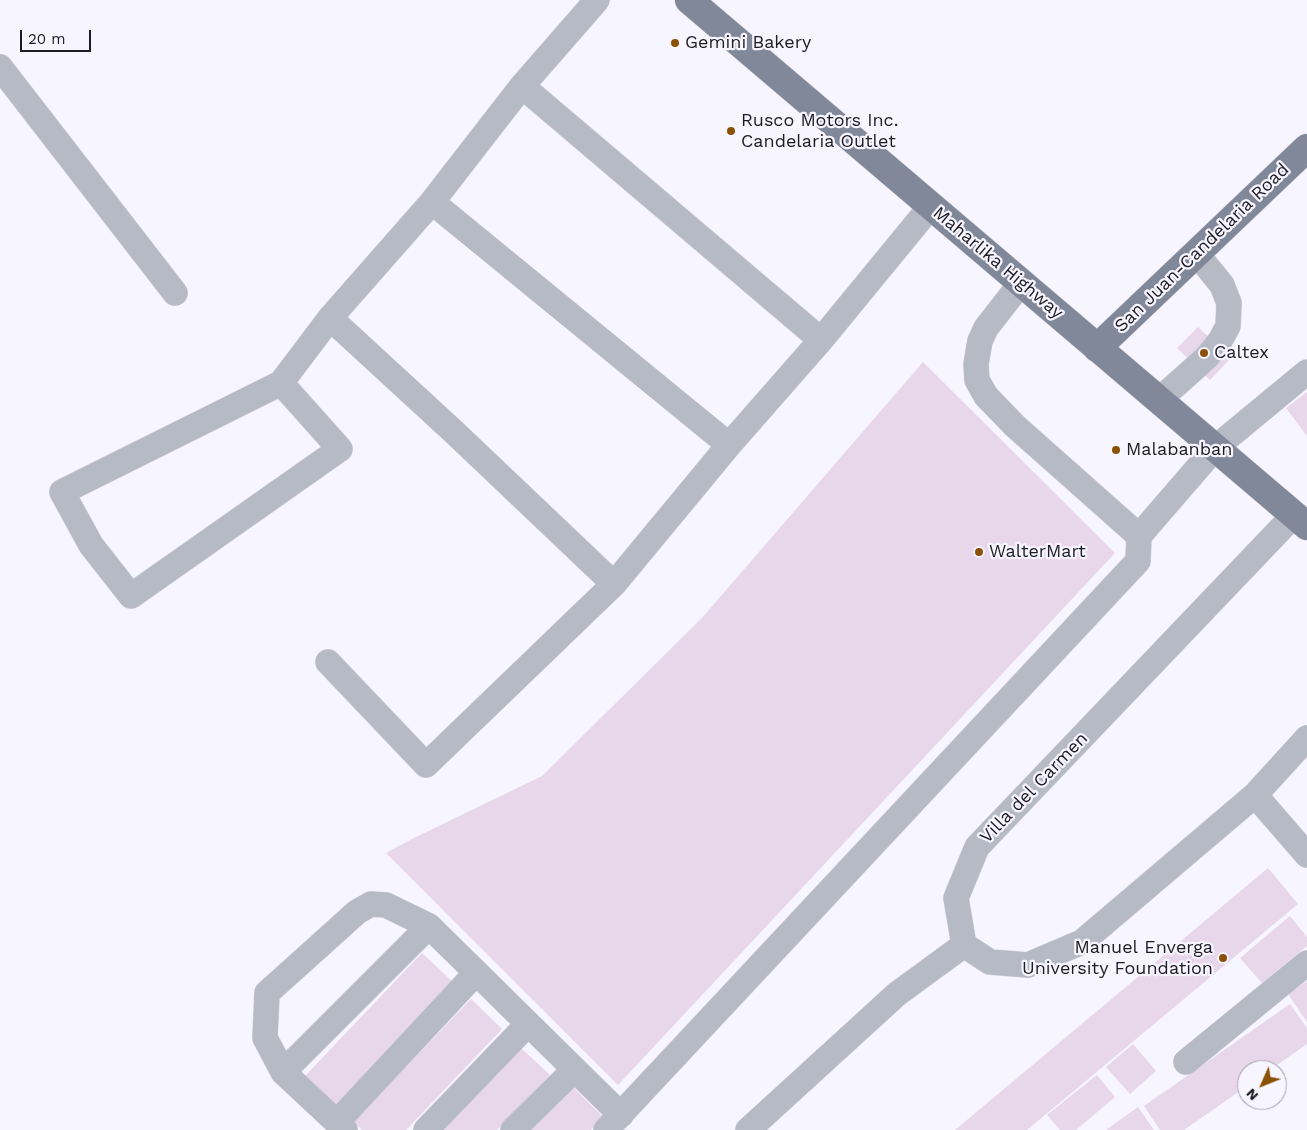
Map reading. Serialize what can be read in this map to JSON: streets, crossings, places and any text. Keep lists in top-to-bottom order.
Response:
{
  "streets": {
    "main road": ["San Juan-Candelaria Road", "Maharlika Highway"],
    "street": ["Villa del Carmen"]
  },
  "crossings": [
    ["San Juan-Candelaria Road", "Maharlika Highway"],
    ["Maharlika Highway", "Villa del Carmen"]
  ],
  "places": [
    "Gemini Bakery",
    "Rusco Motors Inc. Candelaria Outlet",
    "Caltex",
    "Malabanban",
    "WalterMart",
    "Manuel Enverga University Foundation"
  ],
  "scale_bar": "20 m",
  "north": "bottom left"
}
